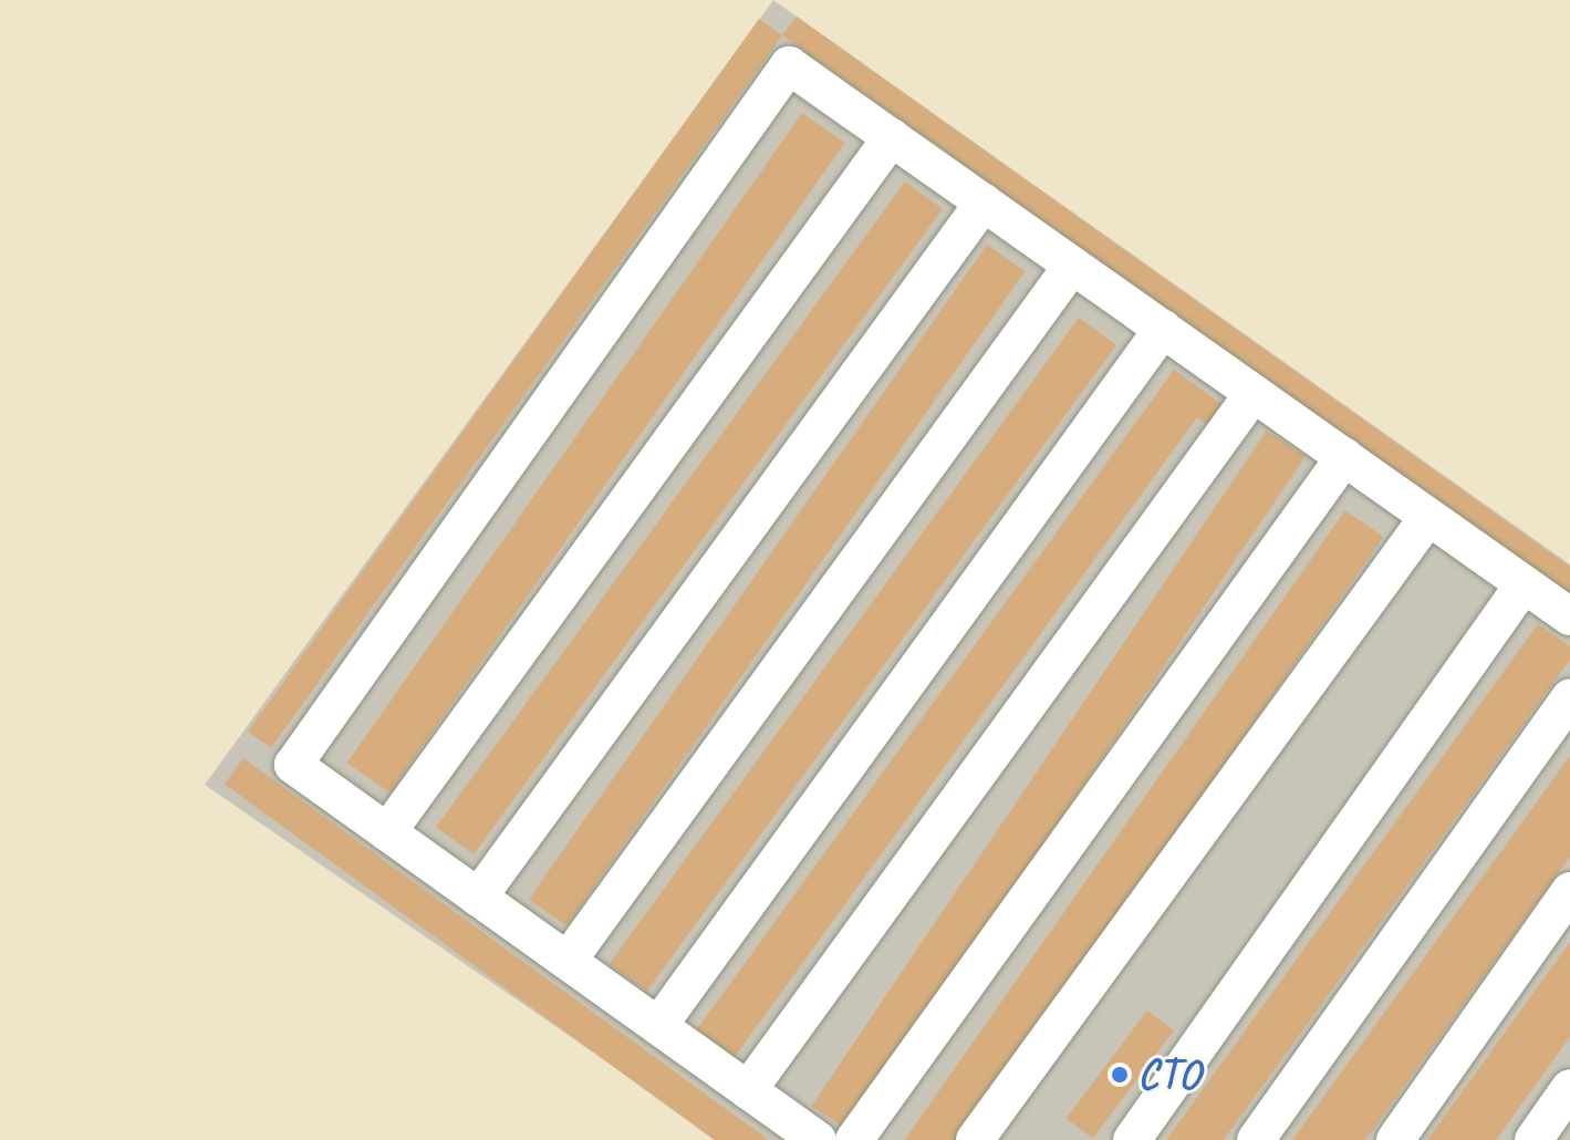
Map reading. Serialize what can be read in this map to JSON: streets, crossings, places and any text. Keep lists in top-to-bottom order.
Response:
{
  "places": ["СТО"]
}
